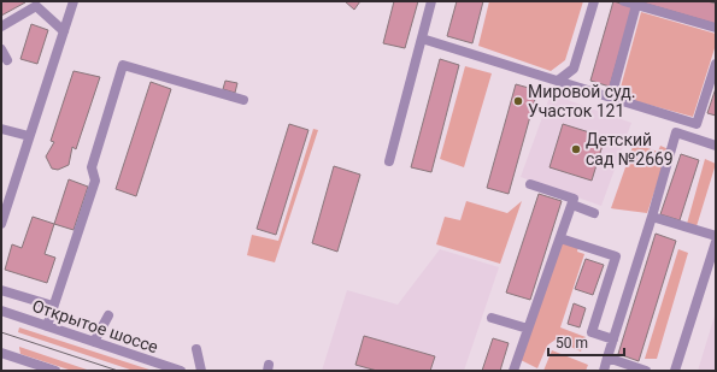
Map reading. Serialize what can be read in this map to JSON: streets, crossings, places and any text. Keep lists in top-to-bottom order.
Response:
{
  "streets": {
    "street": ["Открытое шоссе"]
  },
  "places": ["Мировой суд. Участок 121", "Детский сад №2669"],
  "scale_bar": "50 m"
}
